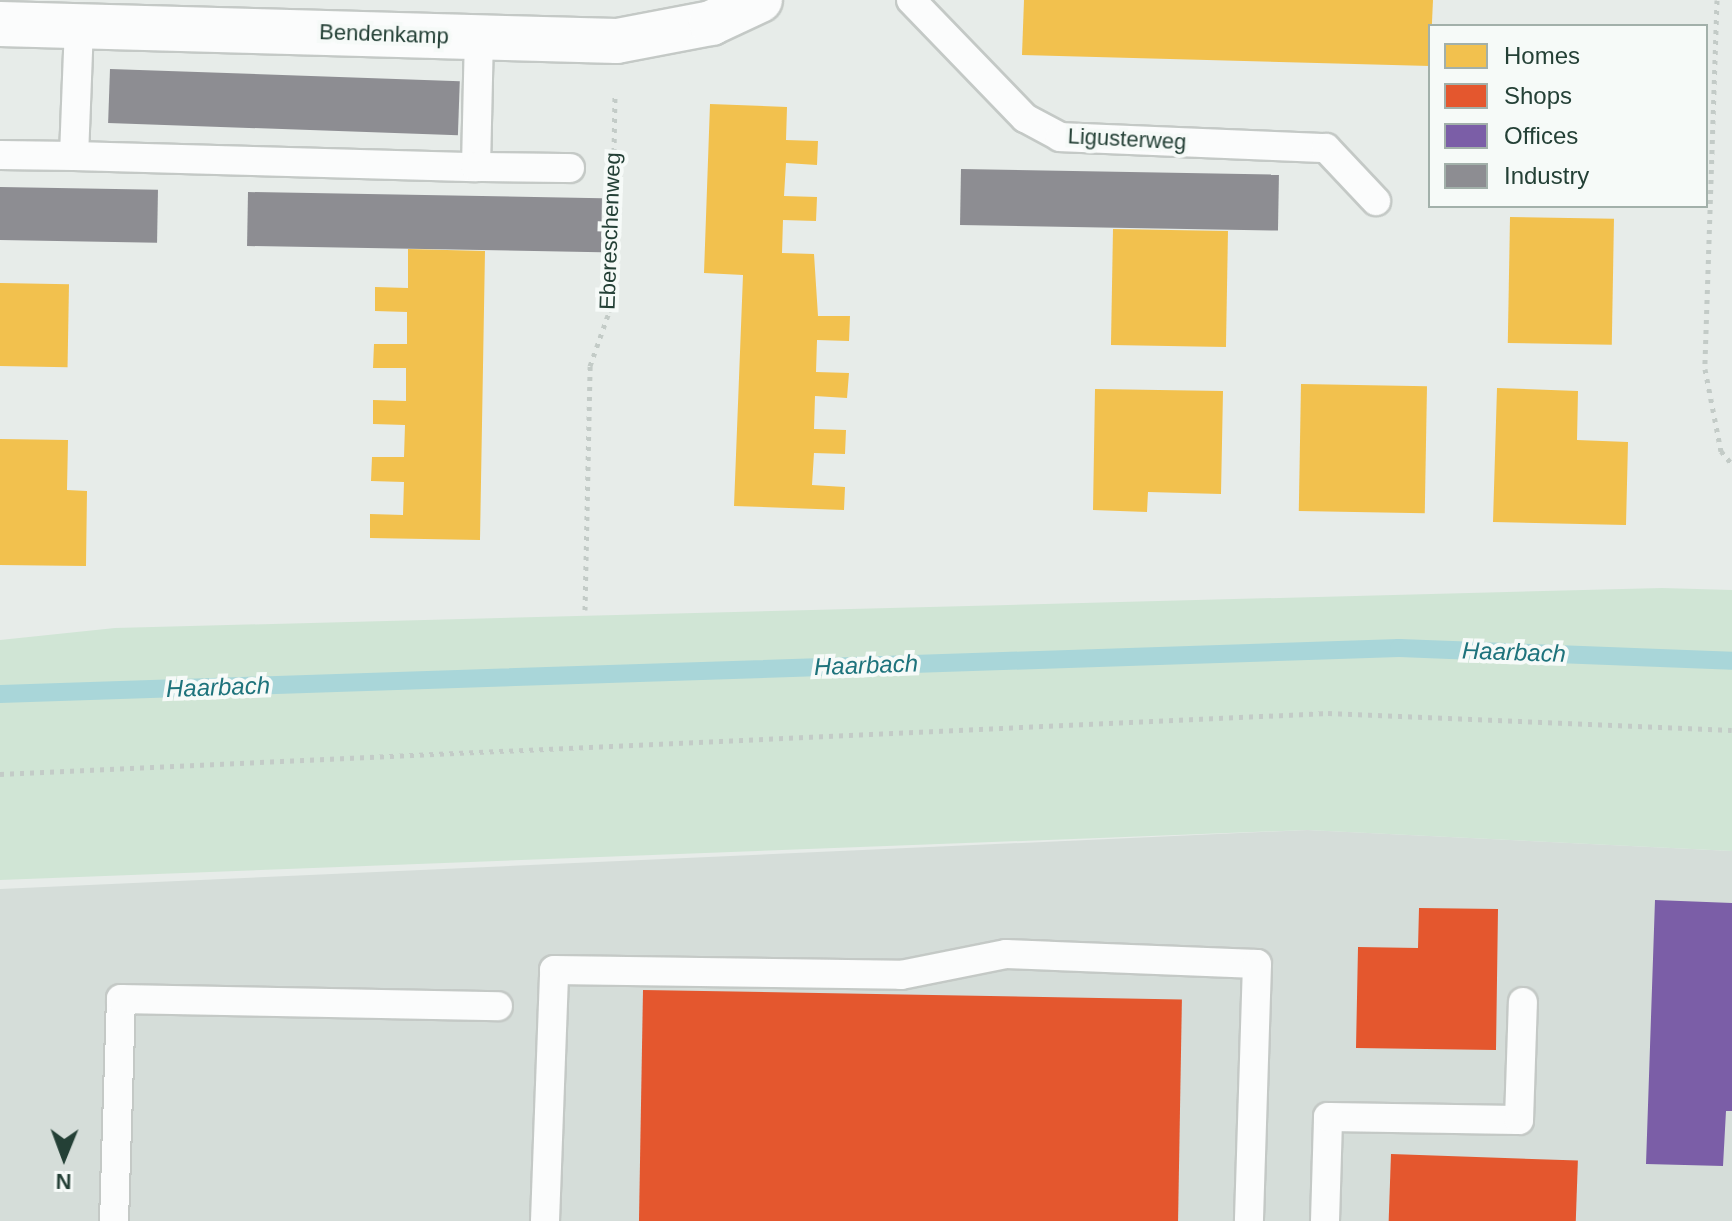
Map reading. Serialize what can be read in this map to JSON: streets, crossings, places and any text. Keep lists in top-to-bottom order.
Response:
{
  "streets": {
    "street": ["Bendenkamp"],
    "lane": ["Ligusterweg"],
    "path": ["Ebereschenweg"]
  },
  "crossings": [
    ["Bendenkamp", "Ebereschenweg"]
  ],
  "water": ["Haarbach"],
  "legend": [
    "Homes",
    "Shops",
    "Offices",
    "Industry"
  ],
  "north": "bottom"
}
